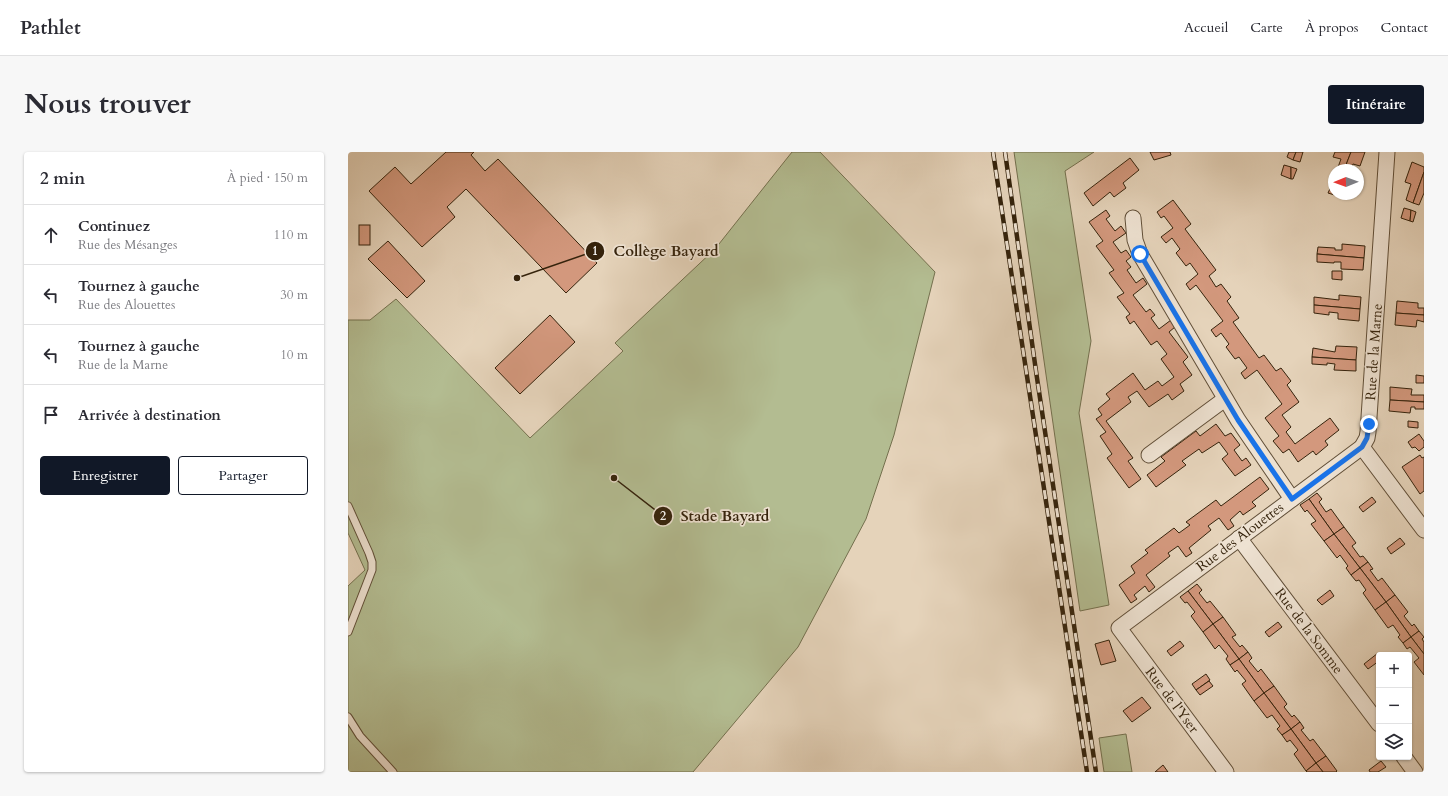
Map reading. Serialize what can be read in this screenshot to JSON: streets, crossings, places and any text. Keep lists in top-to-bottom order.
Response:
{
  "streets": {
    "street": [
      "Rue de la Marne",
      "Rue des Alouettes",
      "Rue de la Somme",
      "Rue de l'Yser"
    ]
  },
  "crossings": [
    ["Rue de la Marne", "Rue des Alouettes"],
    ["Rue des Alouettes", "Rue de la Somme"],
    ["Rue des Alouettes", "Rue de l'Yser"]
  ],
  "places": ["Collège Bayard", "Stade Bayard"],
  "north": "left",
  "page": {
    "header": "Pathlet",
    "nav": [
      "Accueil",
      "Carte",
      "À propos",
      "Contact"
    ],
    "title": "Nous trouver",
    "buttons": [
      "Itinéraire",
      ["Enregistrer", "Partager"]
    ],
    "heading": ["2 min", "À pied · 150 m"],
    "list": [
      ["Continuez", "Rue des Mésanges", "110 m"],
      ["Tournez à gauche", "Rue des Alouettes", "30 m"],
      ["Tournez à gauche", "Rue de la Marne", "10 m"],
      "Arrivée à destination"
    ],
    "map_buttons": ["+", "−"]
  }
}
